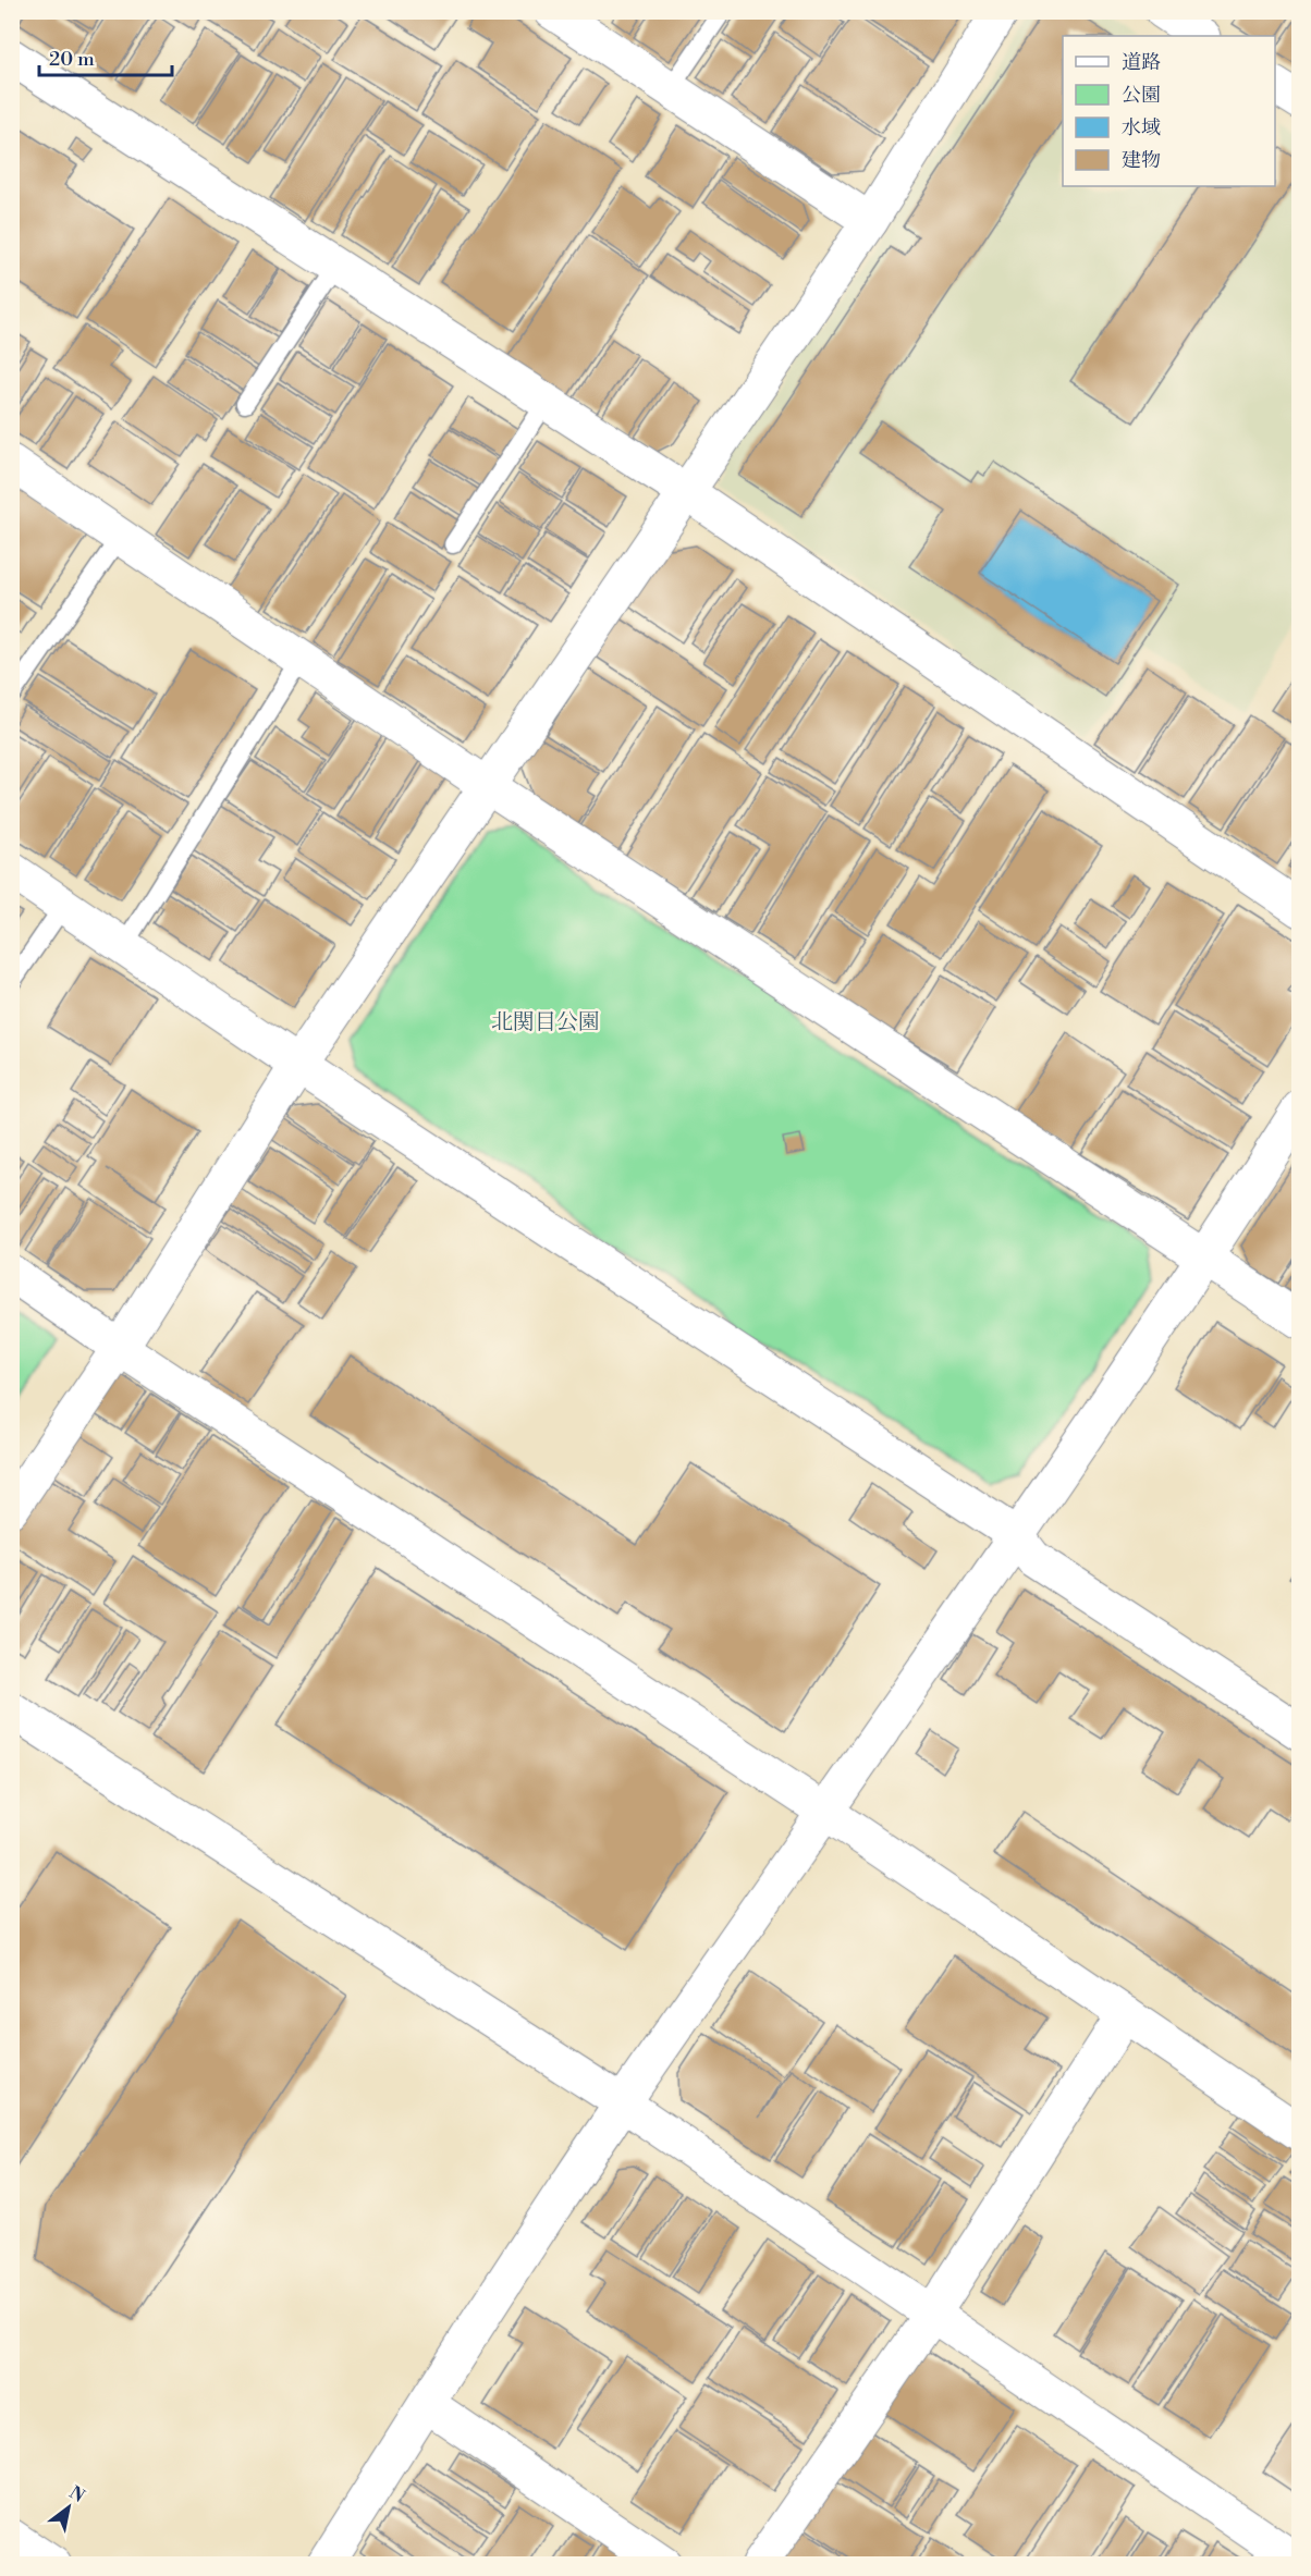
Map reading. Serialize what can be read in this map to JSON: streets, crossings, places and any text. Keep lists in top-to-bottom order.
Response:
{
  "parks": ["北関目公園"],
  "legend": [
    "道路",
    "公園",
    "水域",
    "建物"
  ],
  "scale_bar": "20 m",
  "north": "top right"
}
